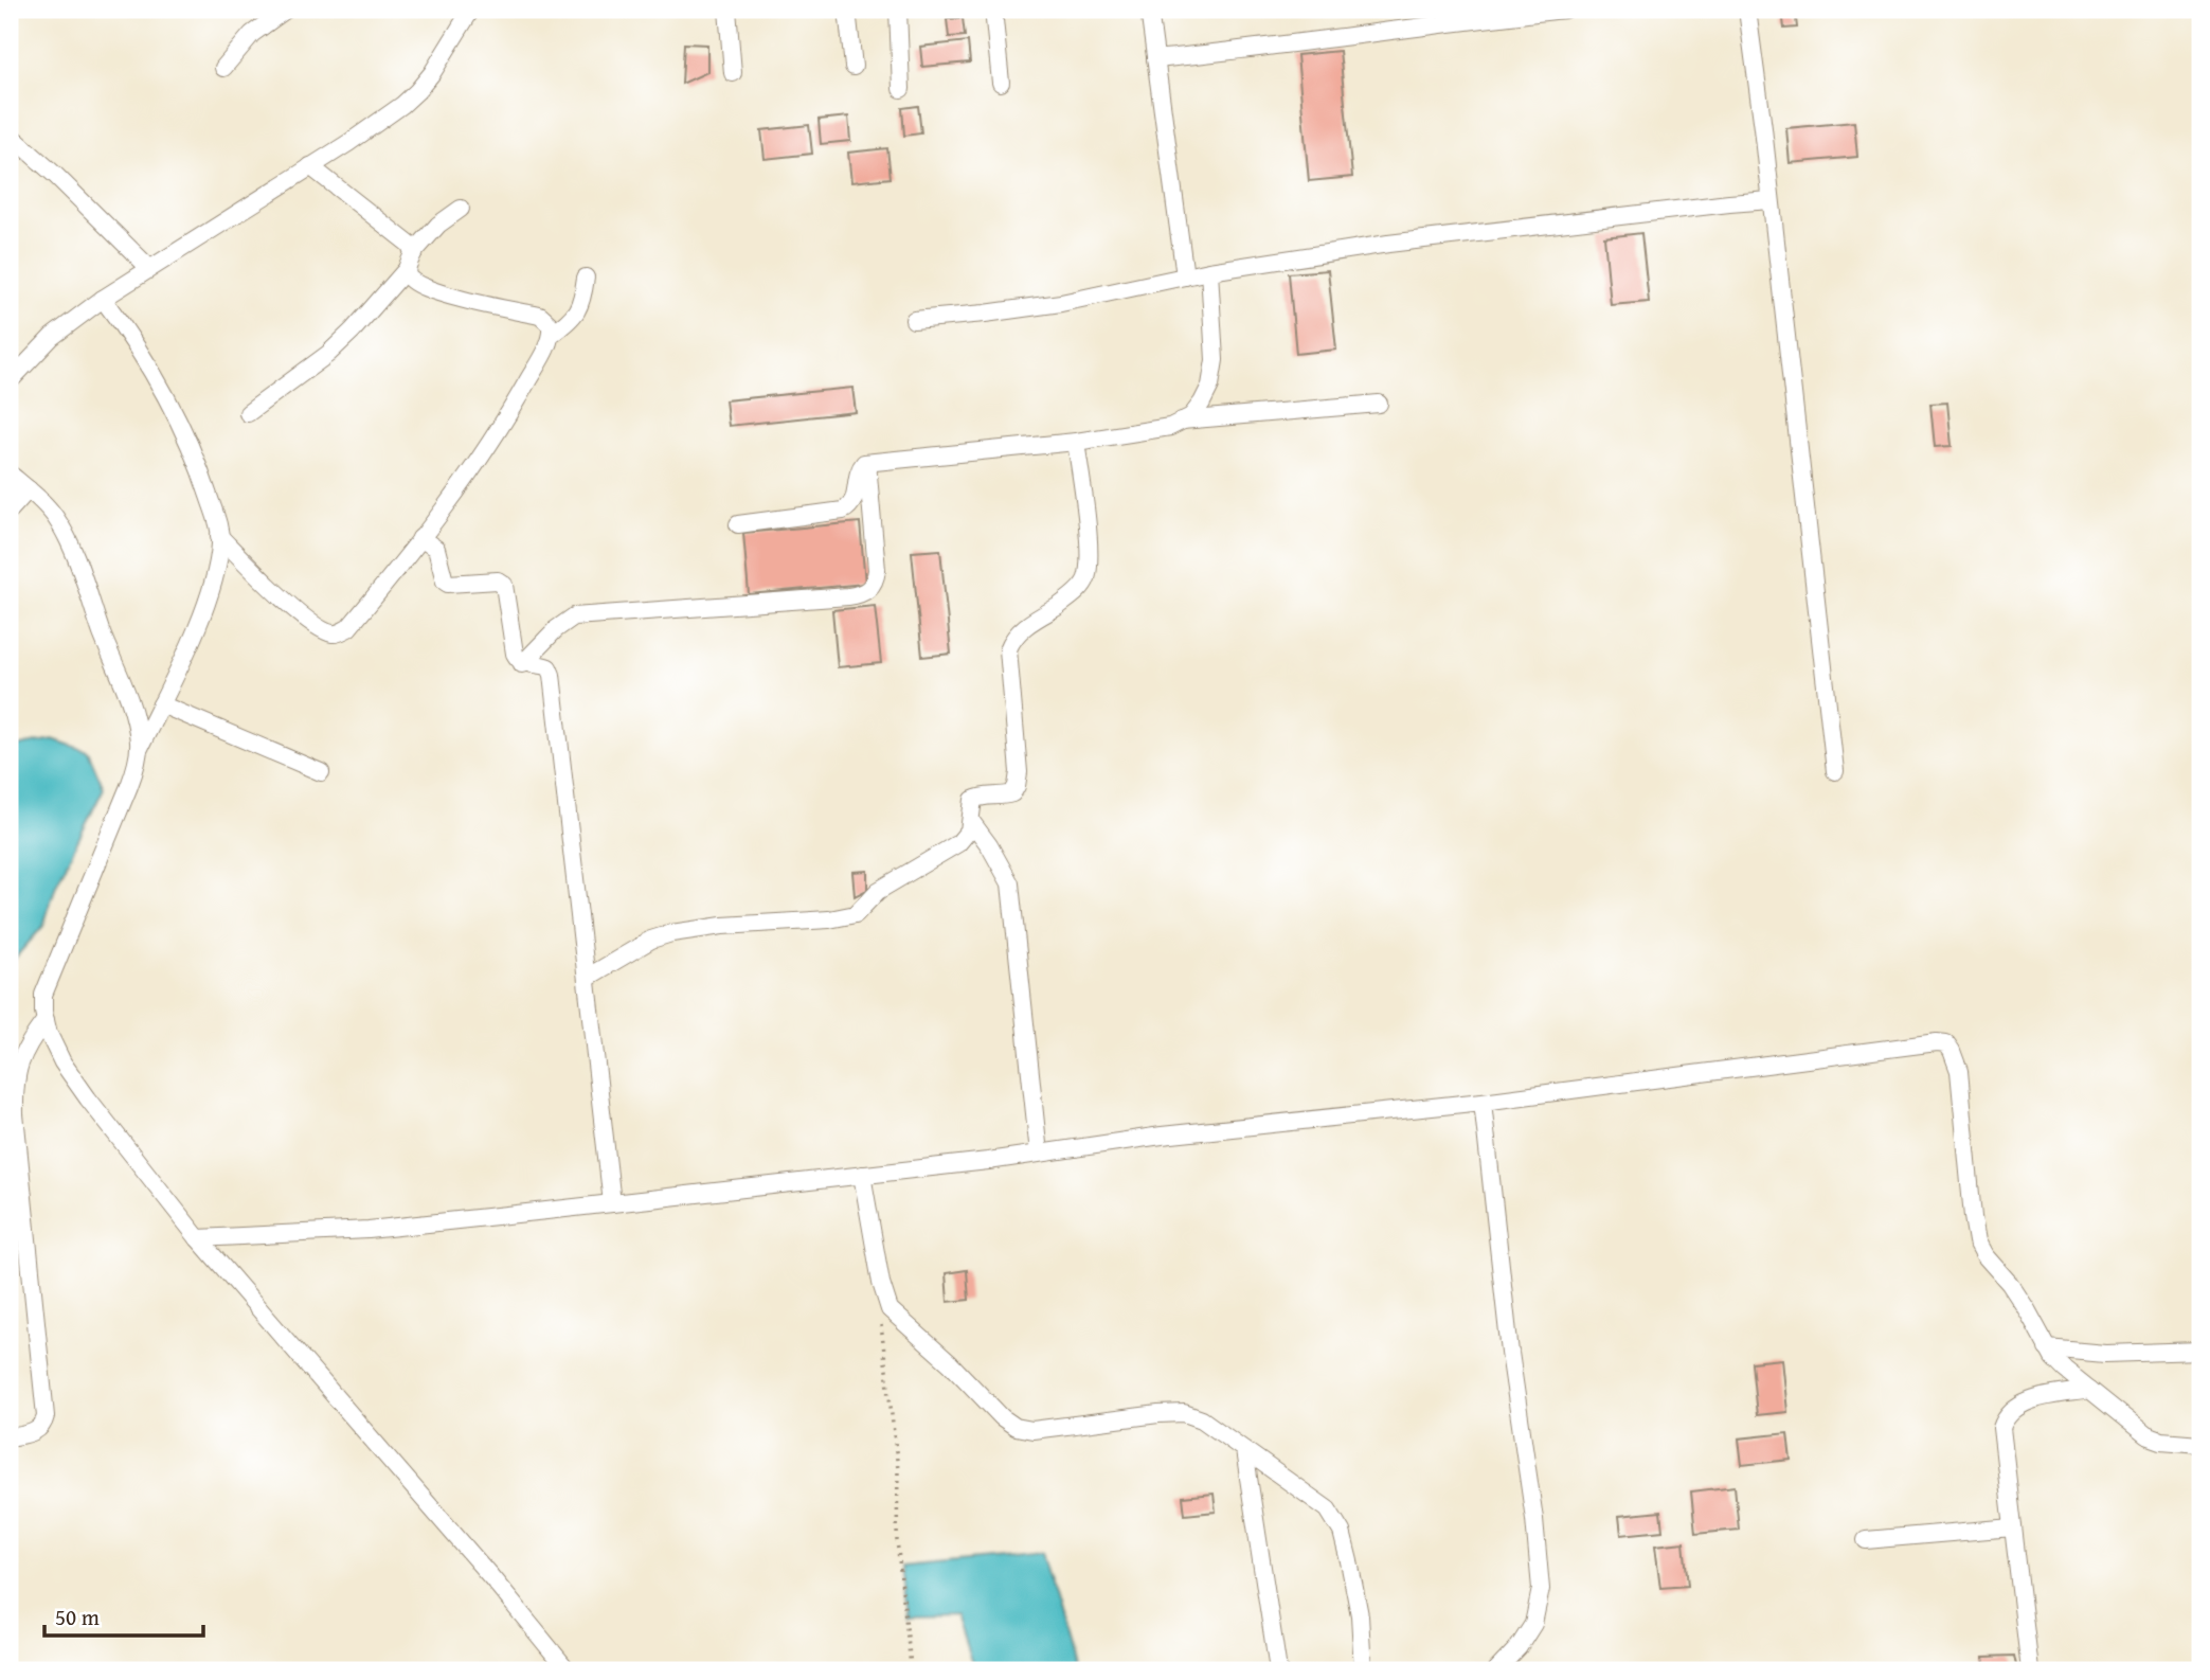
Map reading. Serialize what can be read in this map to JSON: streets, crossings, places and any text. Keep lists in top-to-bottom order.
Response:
{
  "scale_bar": "50 m"
}
